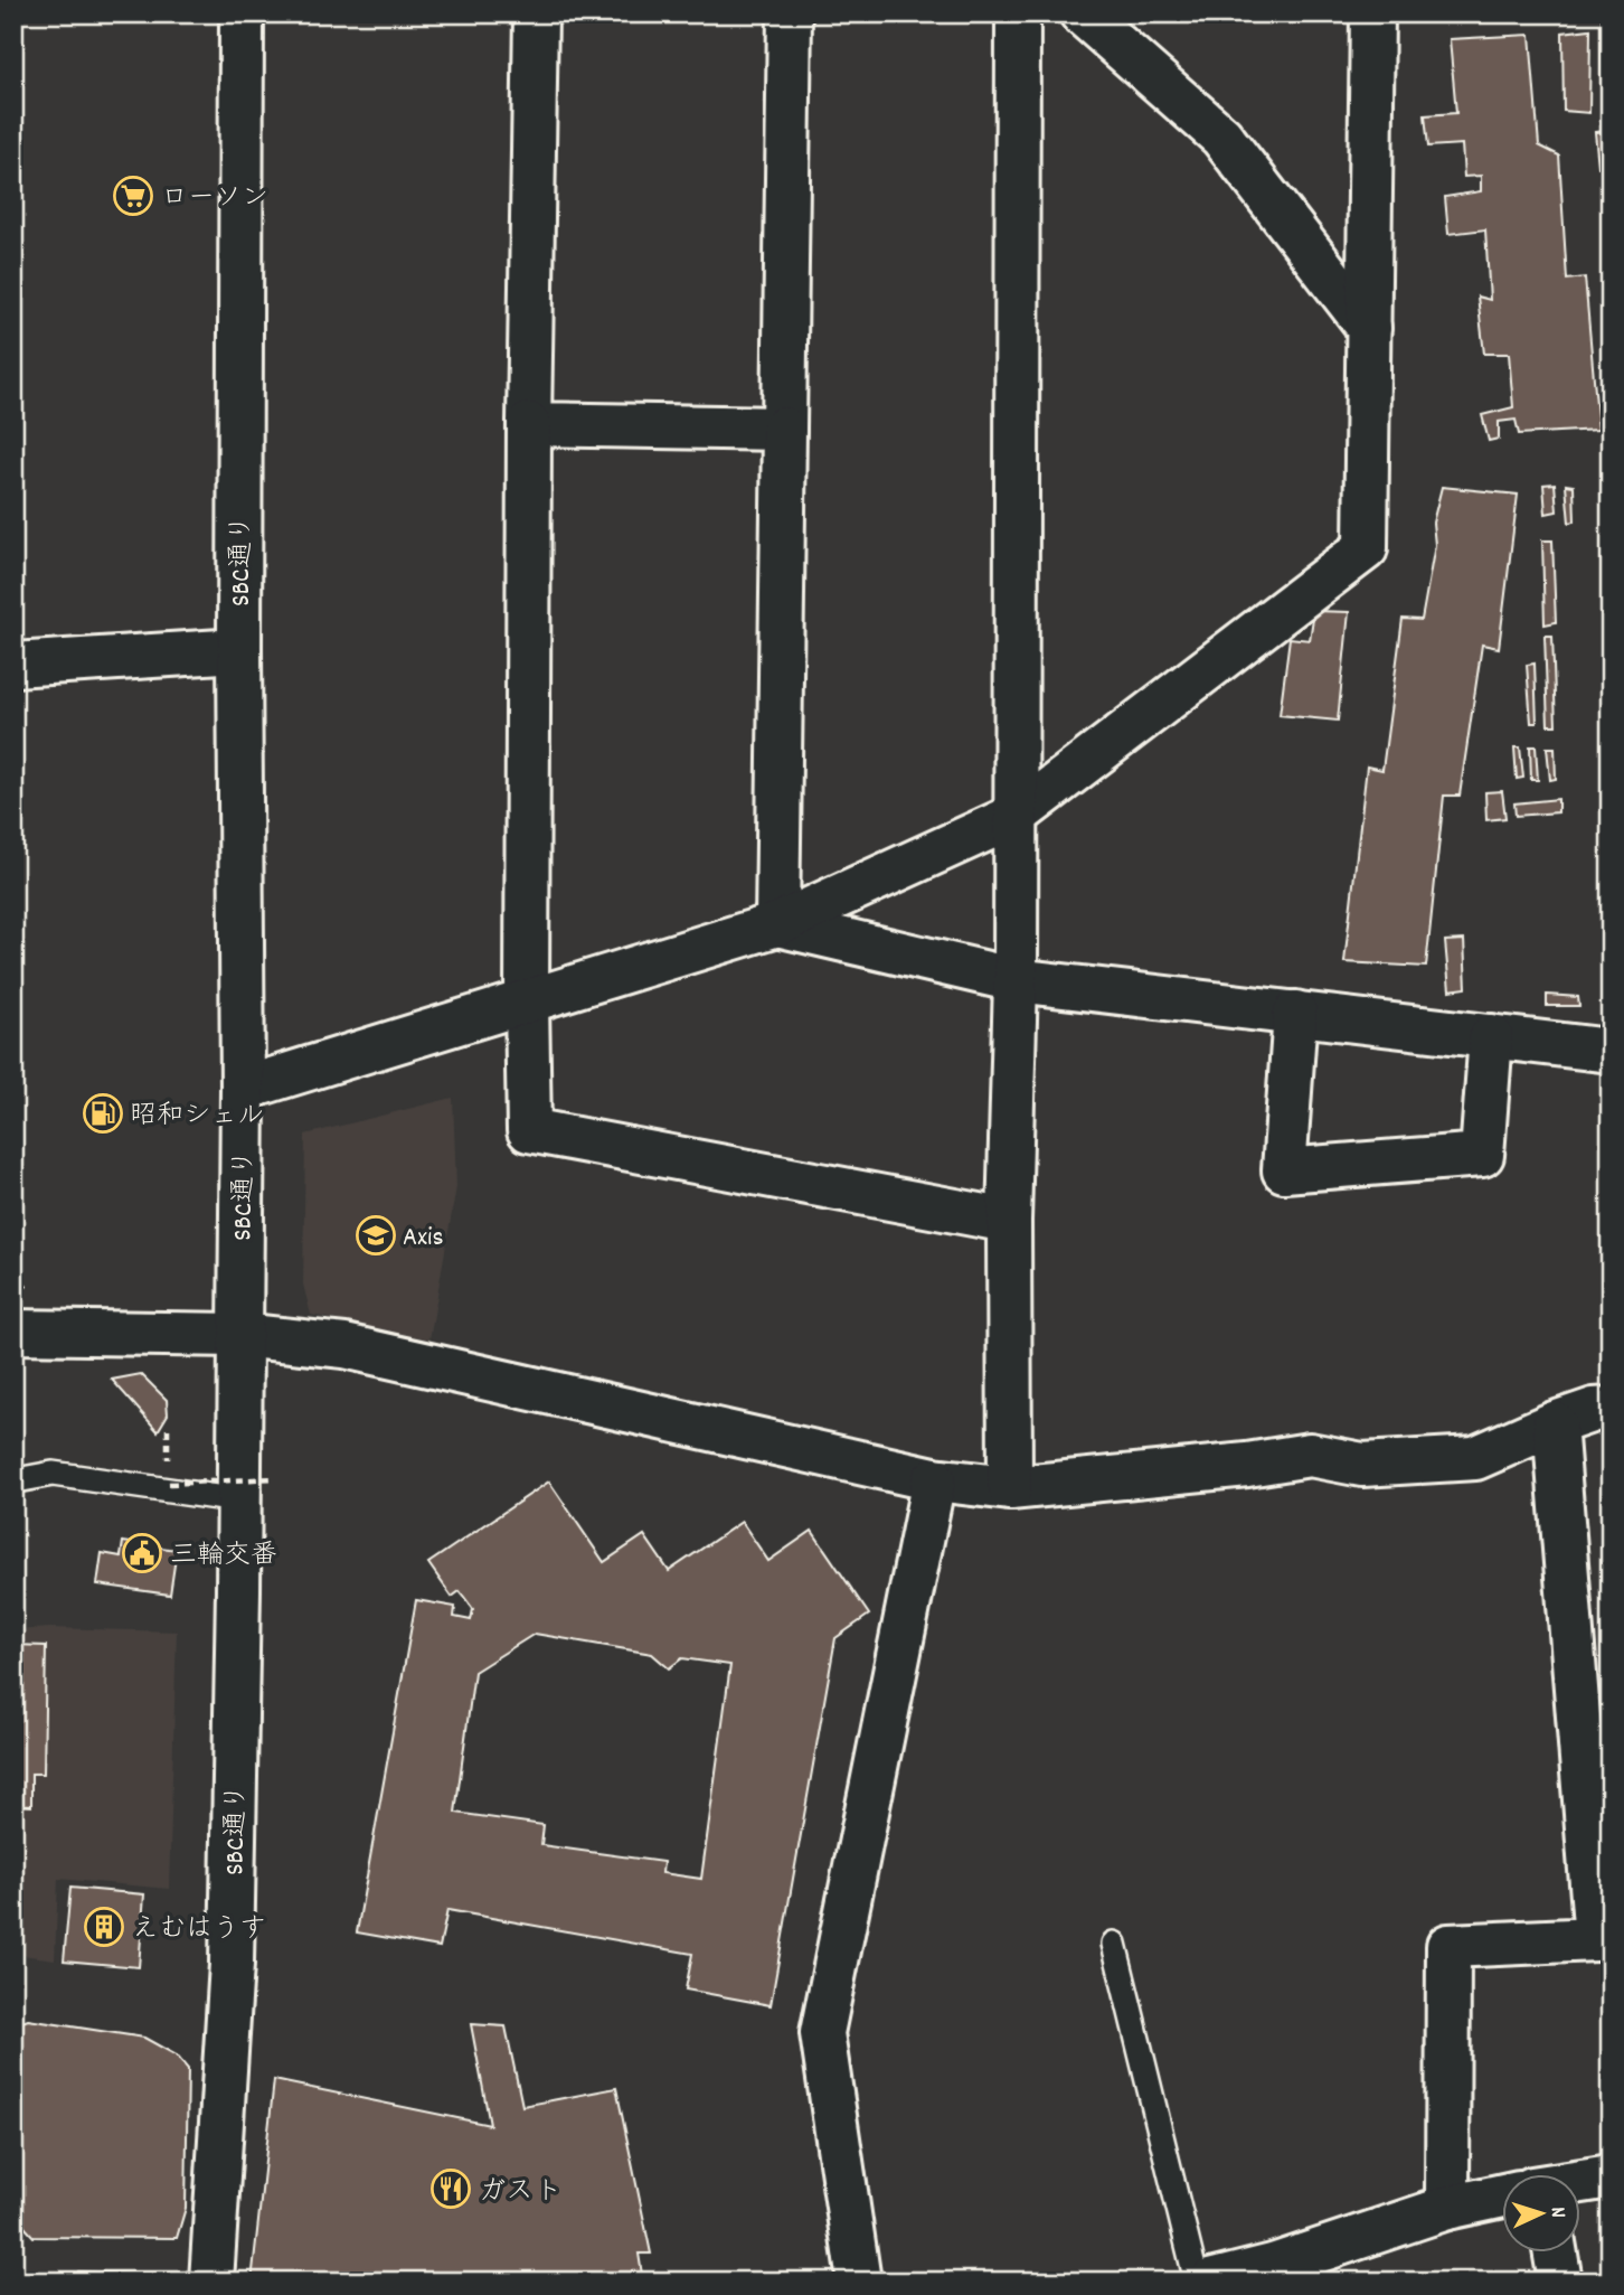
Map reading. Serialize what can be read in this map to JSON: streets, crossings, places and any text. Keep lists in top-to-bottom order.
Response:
{
  "streets": {
    "street": ["SBC通り"]
  },
  "places": {
    "supermarket": ["ローソン"],
    "fuel station": ["昭和シェル"],
    "school or university": ["Axis"],
    "public building": ["三輪交番"],
    "building": ["えむはうす"],
    "restaurant": ["ガスト"]
  },
  "north": "right"
}
